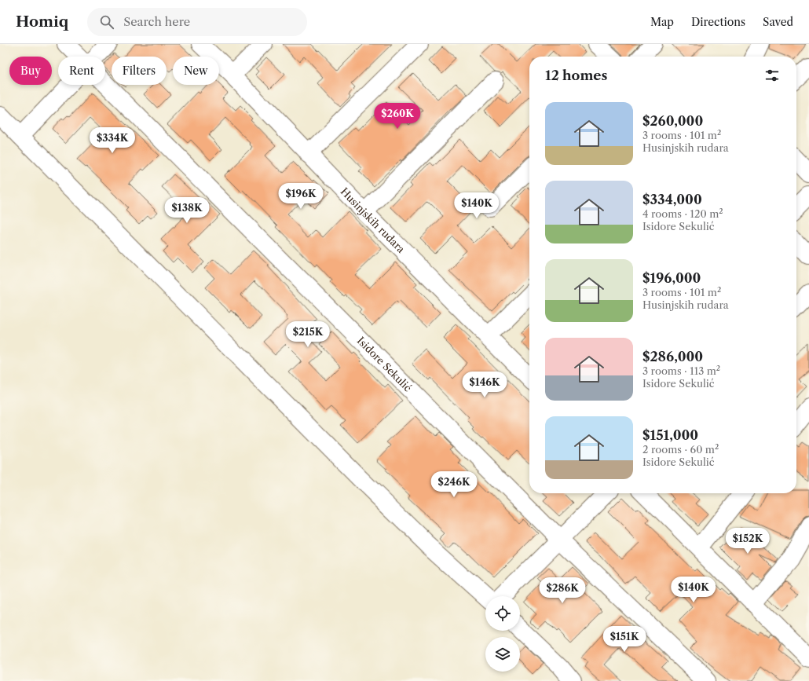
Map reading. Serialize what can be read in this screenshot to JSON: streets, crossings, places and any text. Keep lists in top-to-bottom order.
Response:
{
  "streets": {
    "street": ["Husinjskih rudara", "Isidore Sekulić"]
  },
  "page": {
    "header": "Homiq",
    "search": "Search here",
    "nav": ["Map", "Directions", "Saved"],
    "chip": [
      "Buy",
      "Rent",
      "Filters",
      "New"
    ],
    "heading": "12 homes",
    "list": [
      {
        "name": "$260,000",
        "note": "3 rooms · 101 m² · Husinjskih rudara"
      },
      {
        "name": "$334,000",
        "note": "4 rooms · 120 m² · Isidore Sekulić"
      },
      {
        "name": "$196,000",
        "note": "3 rooms · 101 m² · Husinjskih rudara"
      },
      {
        "name": "$286,000",
        "note": "3 rooms · 113 m² · Isidore Sekulić"
      },
      {
        "name": "$151,000",
        "note": "2 rooms · 60 m² · Isidore Sekulić"
      }
    ],
    "price": [
      "$260K",
      "$334K",
      "$196K",
      "$140K",
      "$138K",
      "$215K",
      "$146K",
      "$246K",
      "$152K",
      "$140K",
      "$286K",
      "$151K"
    ]
  }
}
